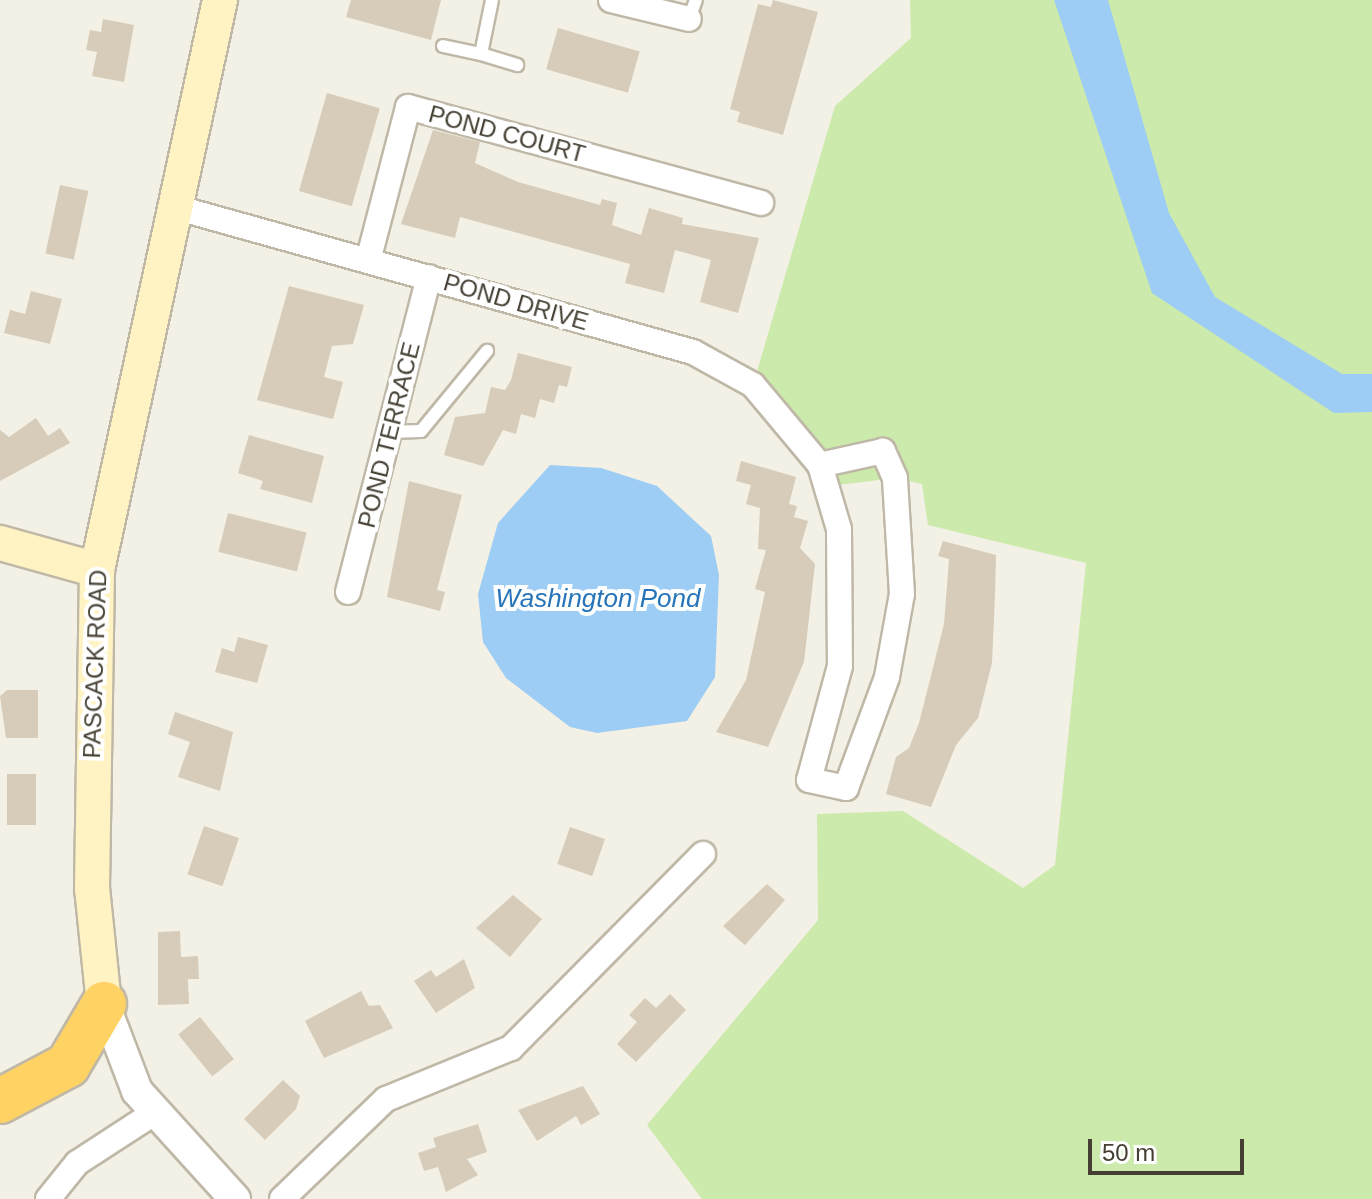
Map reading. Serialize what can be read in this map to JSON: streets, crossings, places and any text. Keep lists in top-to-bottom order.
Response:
{
  "streets": {
    "main road": ["PASCACK ROAD"],
    "street": ["POND COURT", "POND DRIVE", "POND TERRACE"]
  },
  "crossings": [
    ["POND COURT", "POND DRIVE"],
    ["POND DRIVE", "POND TERRACE"],
    ["POND DRIVE", "PASCACK ROAD"]
  ],
  "water": ["Washington Pond"],
  "scale_bar": "50 m"
}
